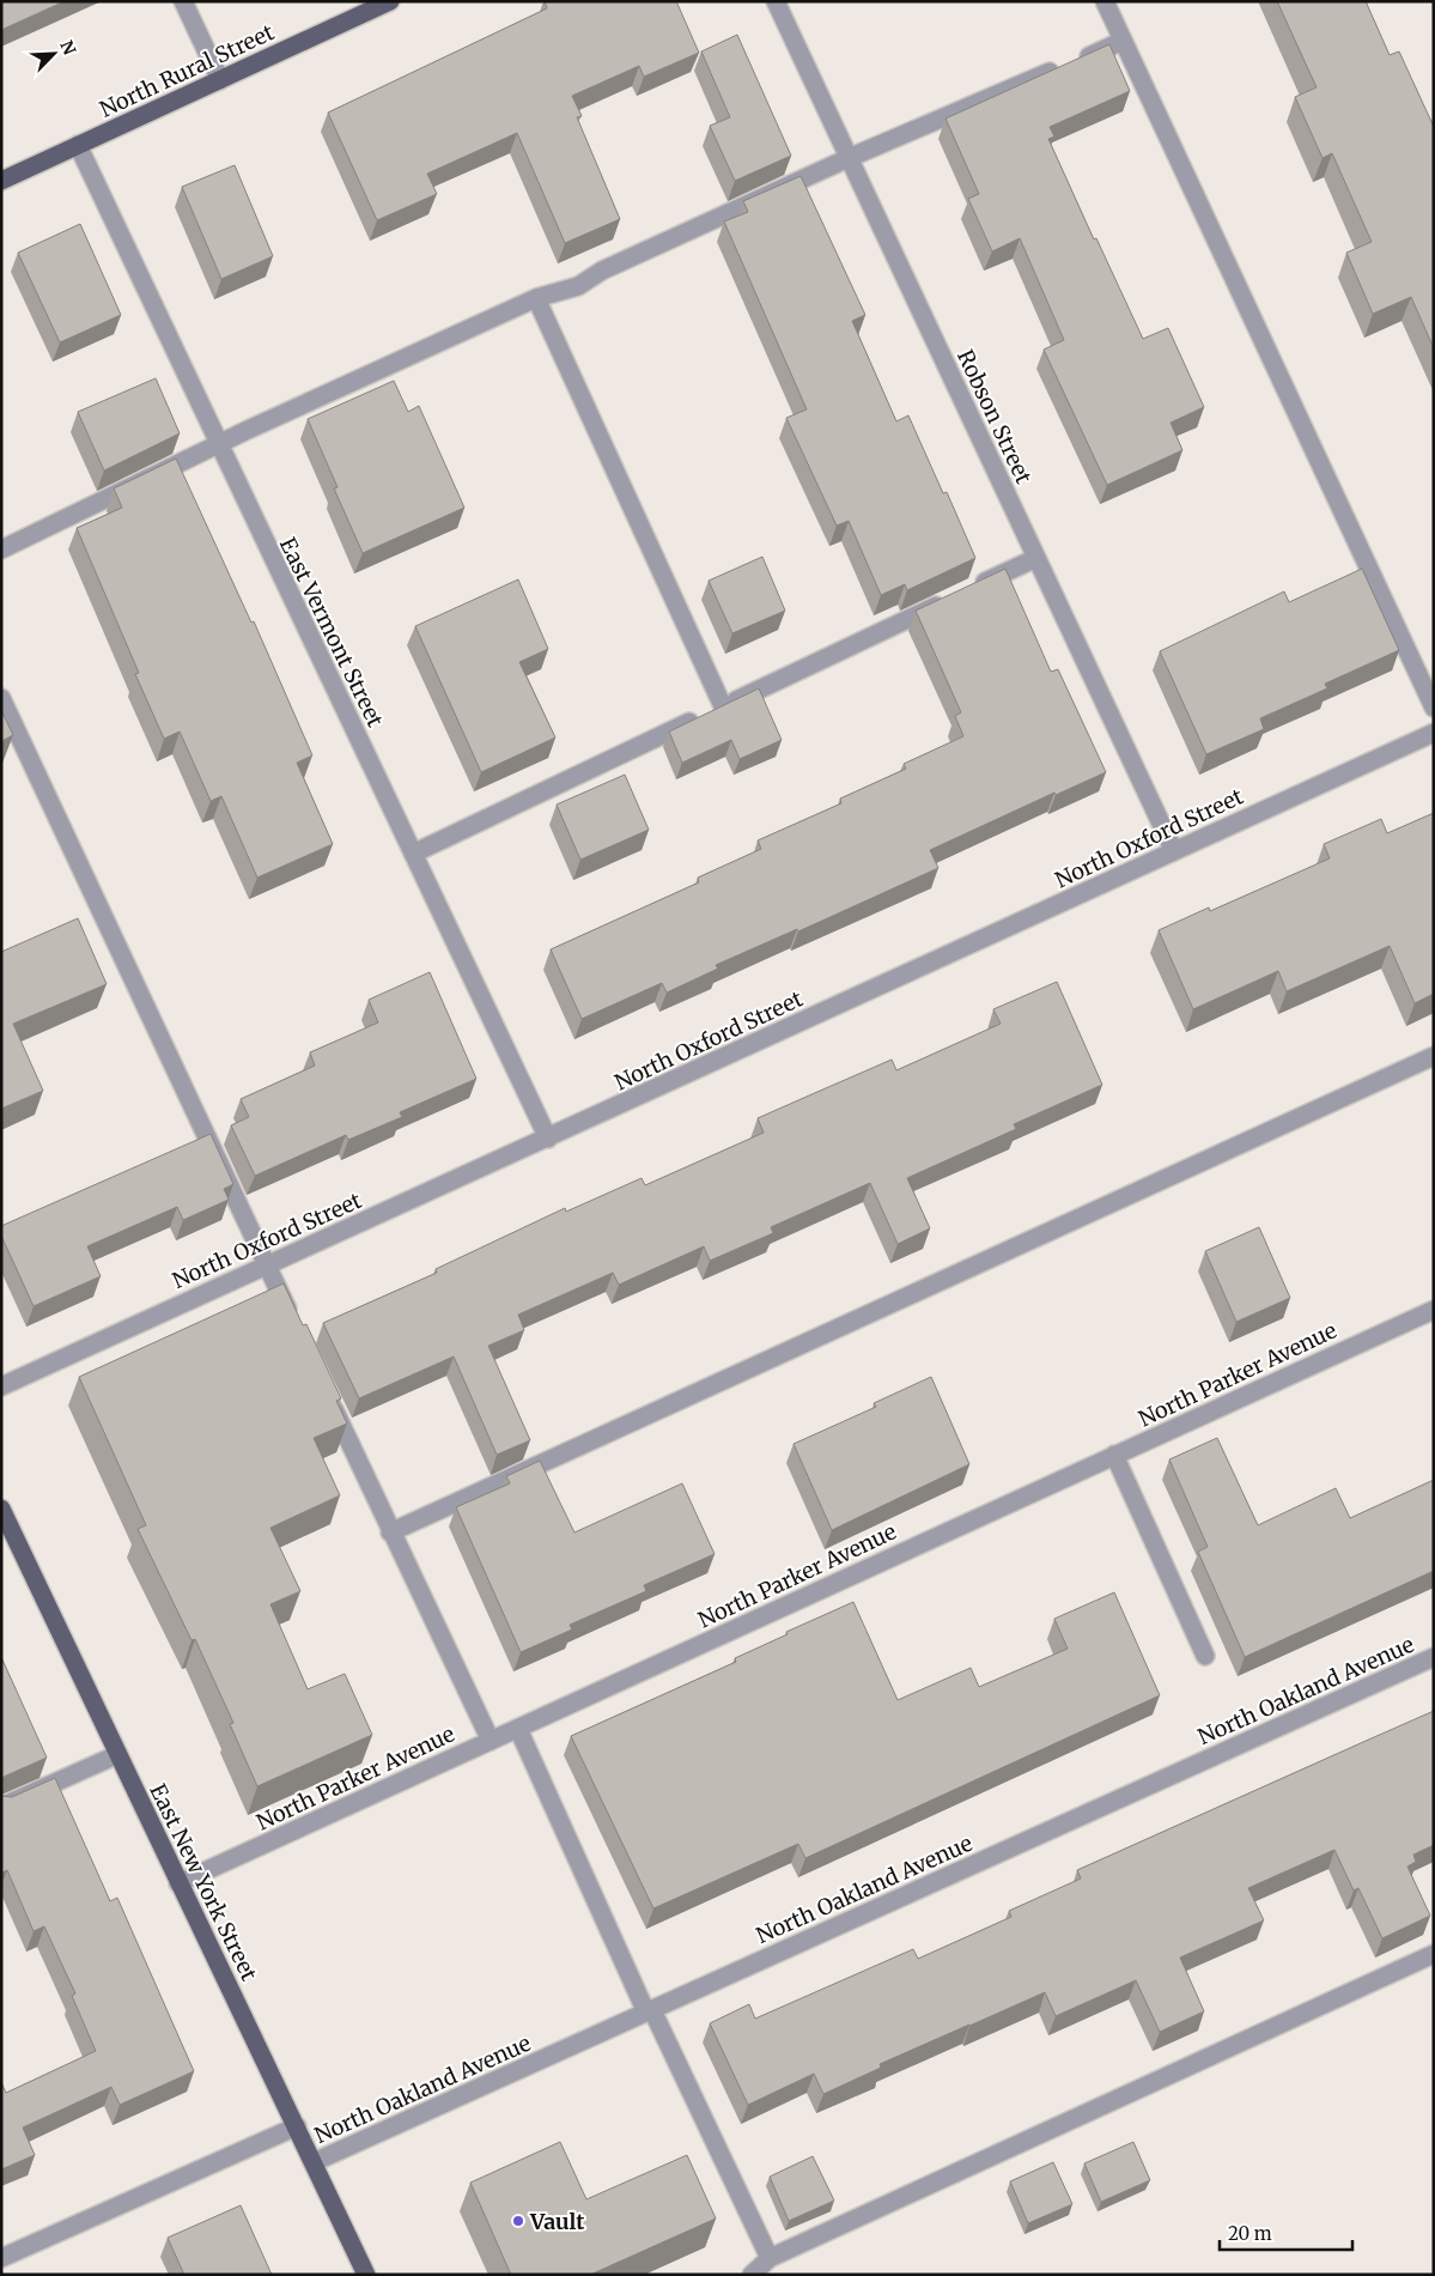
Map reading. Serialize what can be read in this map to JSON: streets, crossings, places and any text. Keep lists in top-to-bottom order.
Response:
{
  "streets": {
    "main road": ["North Rural Street", "East New York Street"],
    "street": [
      "Robson Street",
      "East Vermont Street",
      "North Oxford Street",
      "North Parker Avenue",
      "North Oakland Avenue"
    ]
  },
  "crossings": [
    ["North Rural Street", "East Vermont Street"],
    ["Robson Street", "North Oxford Street"],
    ["East Vermont Street", "North Oxford Street"],
    ["North Parker Avenue", "East New York Street"],
    ["North Oakland Avenue", "East New York Street"]
  ],
  "places": ["Vault"],
  "scale_bar": "20 m",
  "north": "top right"
}
